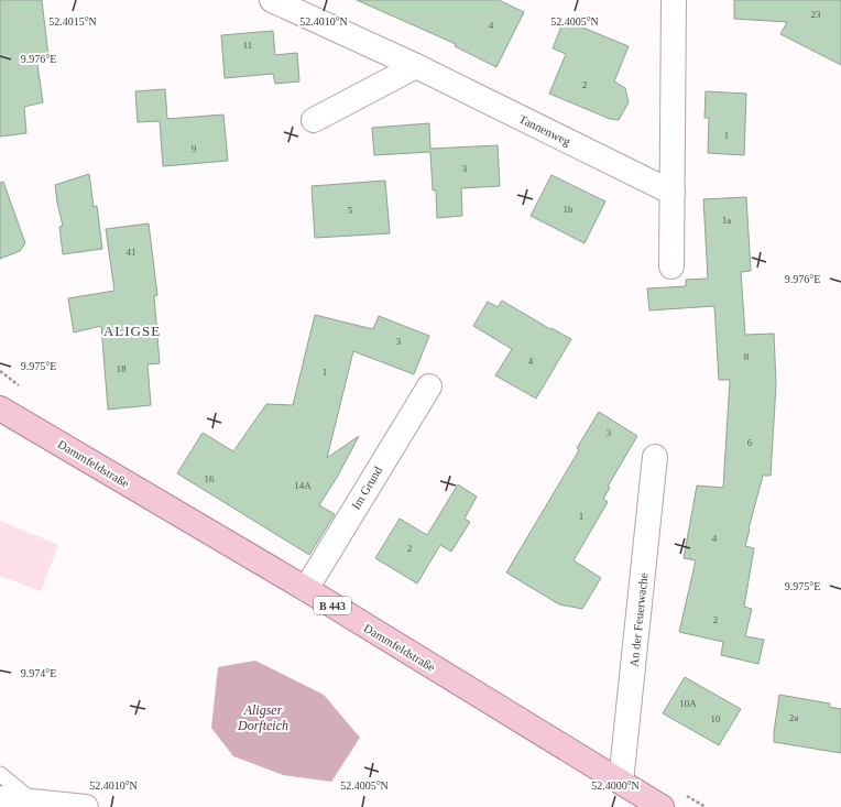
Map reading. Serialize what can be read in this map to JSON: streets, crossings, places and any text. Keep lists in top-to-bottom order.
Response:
{
  "streets": {
    "main road": ["Dammfeldstraße", "B 443"],
    "street": ["Tannenweg", "Im Grund", "An der Feuerwache"]
  },
  "crossings": [
    ["Dammfeldstraße", "Im Grund"],
    ["Dammfeldstraße", "An der Feuerwache"]
  ],
  "districts": ["ALIGSE"],
  "water": ["Aligser Dorfteich"],
  "house_numbers": [
    "23",
    "4",
    "11",
    "2",
    "1",
    "9",
    "3",
    "1b",
    "5",
    "1a",
    "41",
    "3",
    "8",
    "4",
    "18",
    "1",
    "3",
    "6",
    "16",
    "14A",
    "1",
    "4",
    "2",
    "2",
    "10A",
    "2a",
    "10"
  ],
  "coordinates": [
    "52.4015°N",
    "52.4010°N",
    "52.4005°N",
    "9.976°E",
    "9.975°E",
    "9.974°E",
    "52.4000°N"
  ]
}
